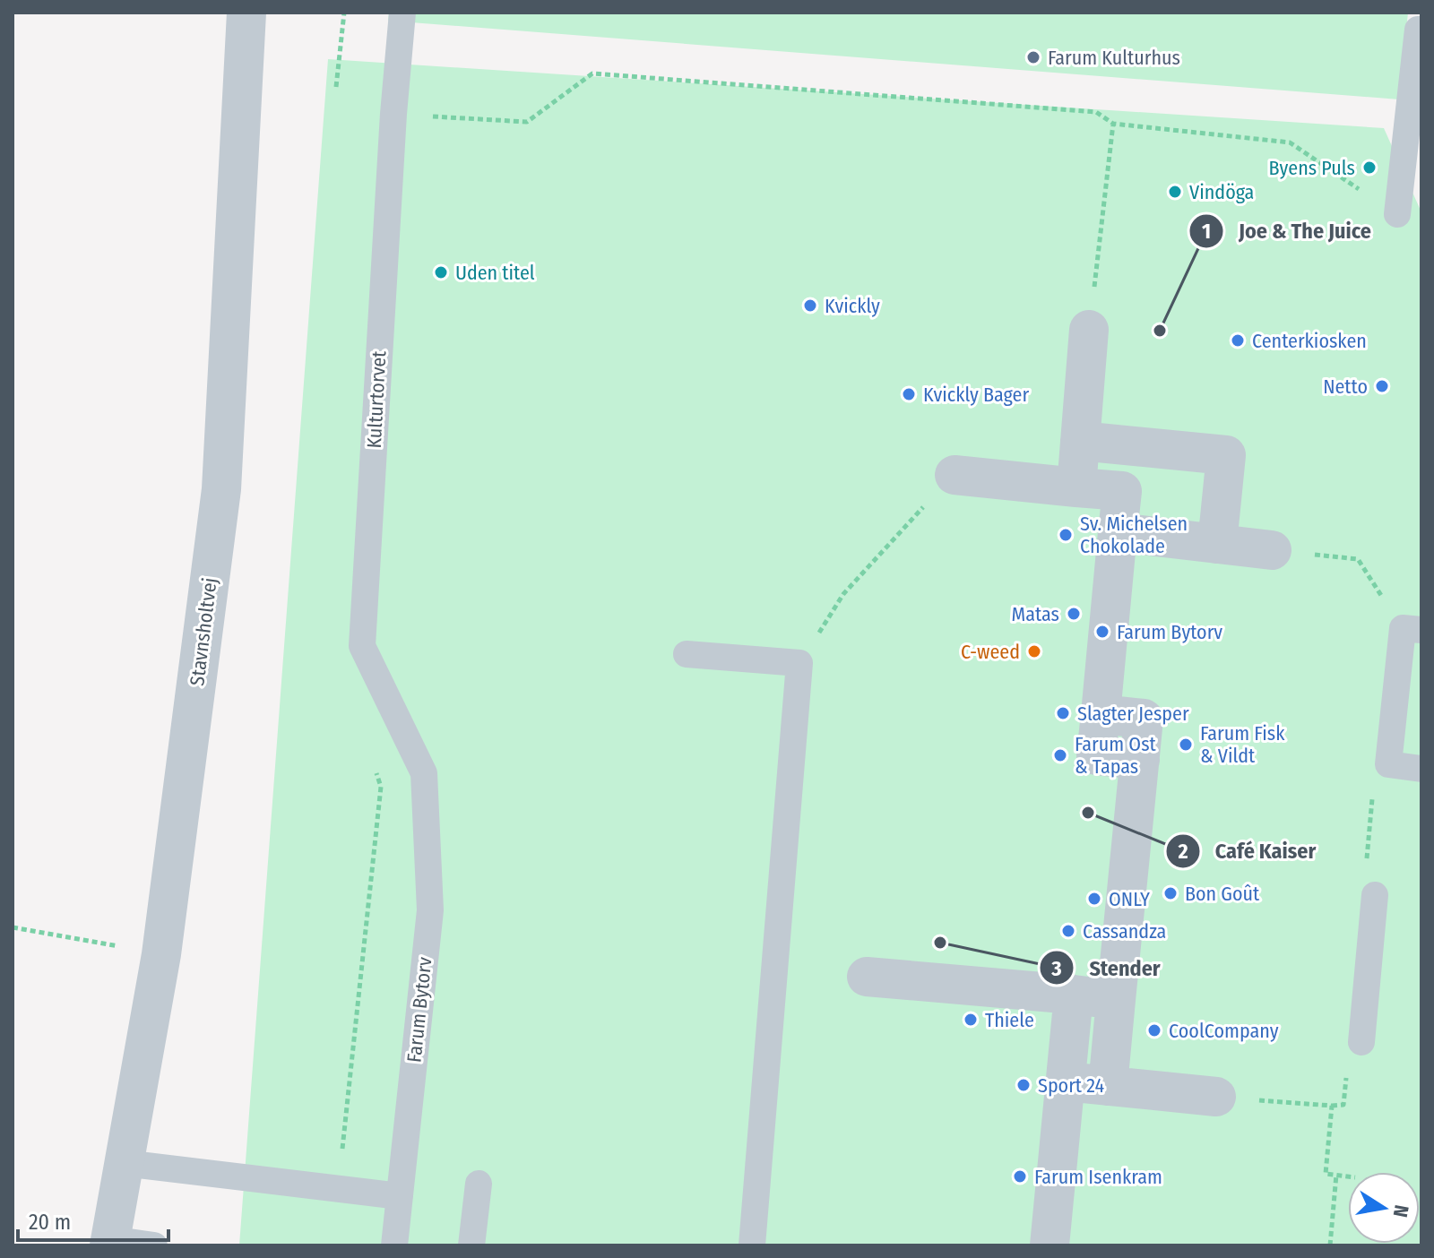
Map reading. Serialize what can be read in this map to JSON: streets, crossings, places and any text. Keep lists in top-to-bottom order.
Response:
{
  "streets": {
    "street": ["Stavnsholtvej"],
    "lane": ["Kulturtorvet", "Farum Bytorv"]
  },
  "crossings": [
    ["Kulturtorvet", "Farum Bytorv"]
  ],
  "places": [
    "Farum Kulturhus",
    "Byens Puls",
    "Vindöga",
    "Uden titel",
    "Kvickly",
    "Joe & The Juice",
    "Centerkiosken",
    "Netto",
    "Kvickly Bager",
    "Sv. Michelsen Chokolade",
    "Matas",
    "Farum Bytorv",
    "C-weed",
    "Slagter Jesper",
    "Farum Fisk & Vildt",
    "Farum Ost & Tapas",
    "Café Kaiser",
    "Bon Goût",
    "ONLY",
    "Cassandza",
    "Stender",
    "Thiele",
    "CoolCompany",
    "Sport 24",
    "Farum Isenkram"
  ],
  "scale_bar": "20 m",
  "north": "right"
}
